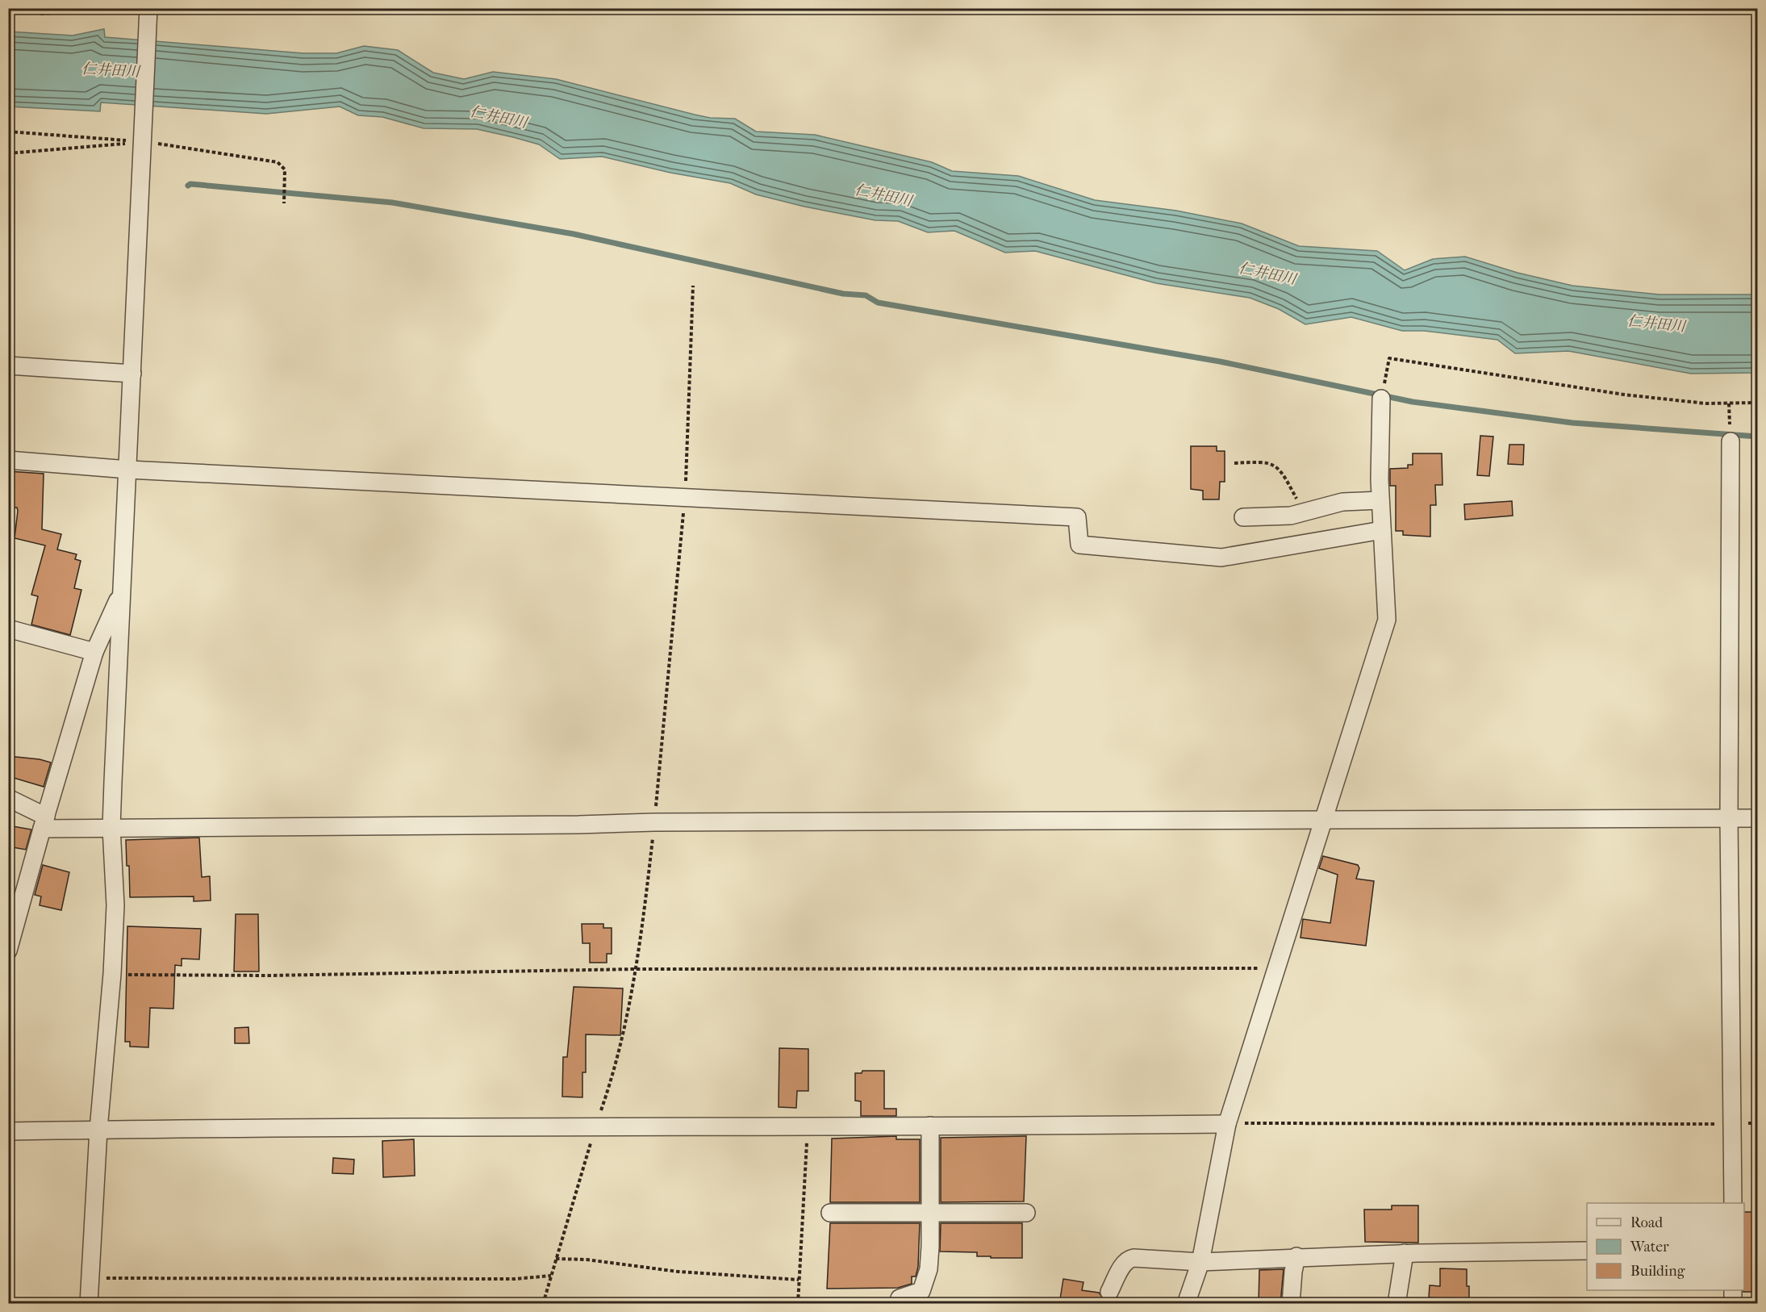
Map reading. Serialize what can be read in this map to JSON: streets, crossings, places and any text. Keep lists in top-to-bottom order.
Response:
{
  "water": ["仁井田川"],
  "legend": ["Road", "Water", "Building"]
}
